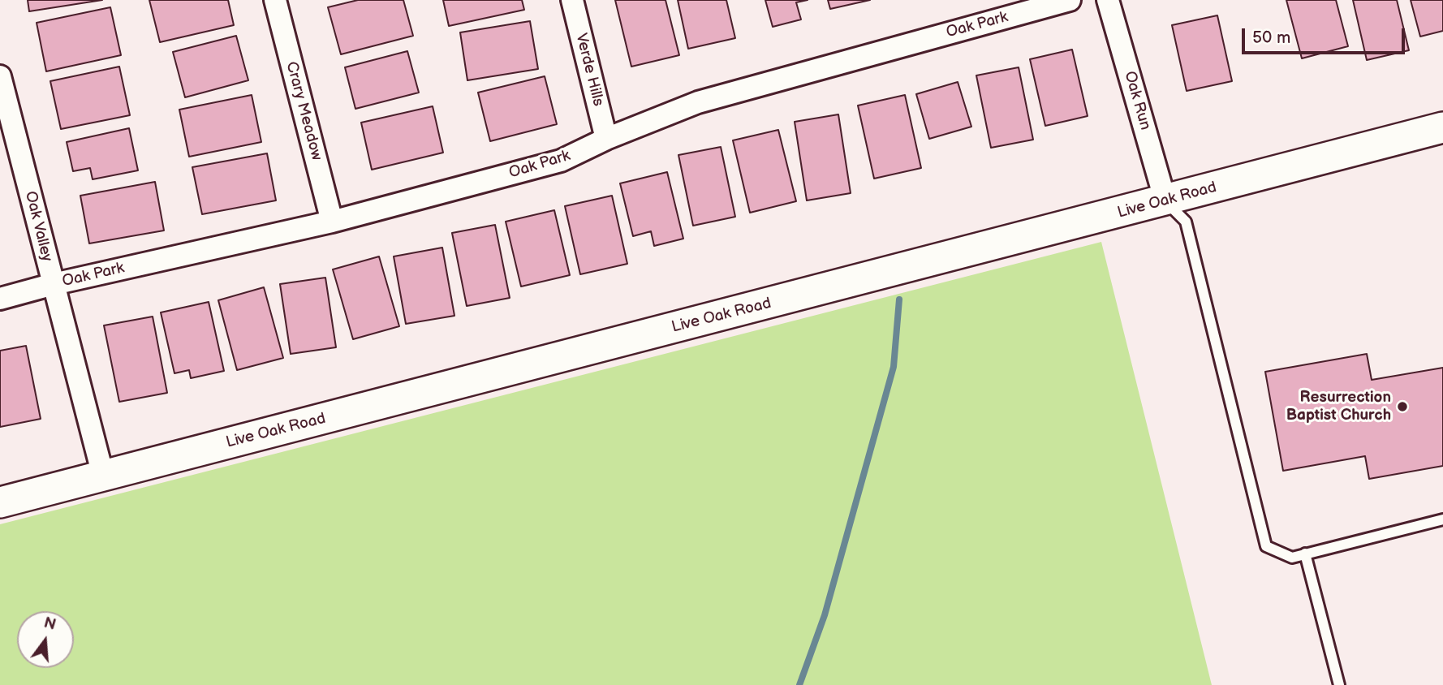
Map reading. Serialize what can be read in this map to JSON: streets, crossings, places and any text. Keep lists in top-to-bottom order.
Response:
{
  "streets": {
    "street": [
      "Oak Park",
      "Verde Hills",
      "Oak Run",
      "Crary Meadow",
      "Live Oak Road",
      "Oak Valley"
    ]
  },
  "crossings": [
    ["Oak Park", "Verde Hills"],
    ["Oak Park", "Crary Meadow"],
    ["Oak Park", "Oak Valley"],
    ["Oak Run", "Live Oak Road"],
    ["Live Oak Road", "Oak Valley"]
  ],
  "places": ["Resurrection Baptist Church"],
  "scale_bar": "50 m",
  "north": "top"
}
